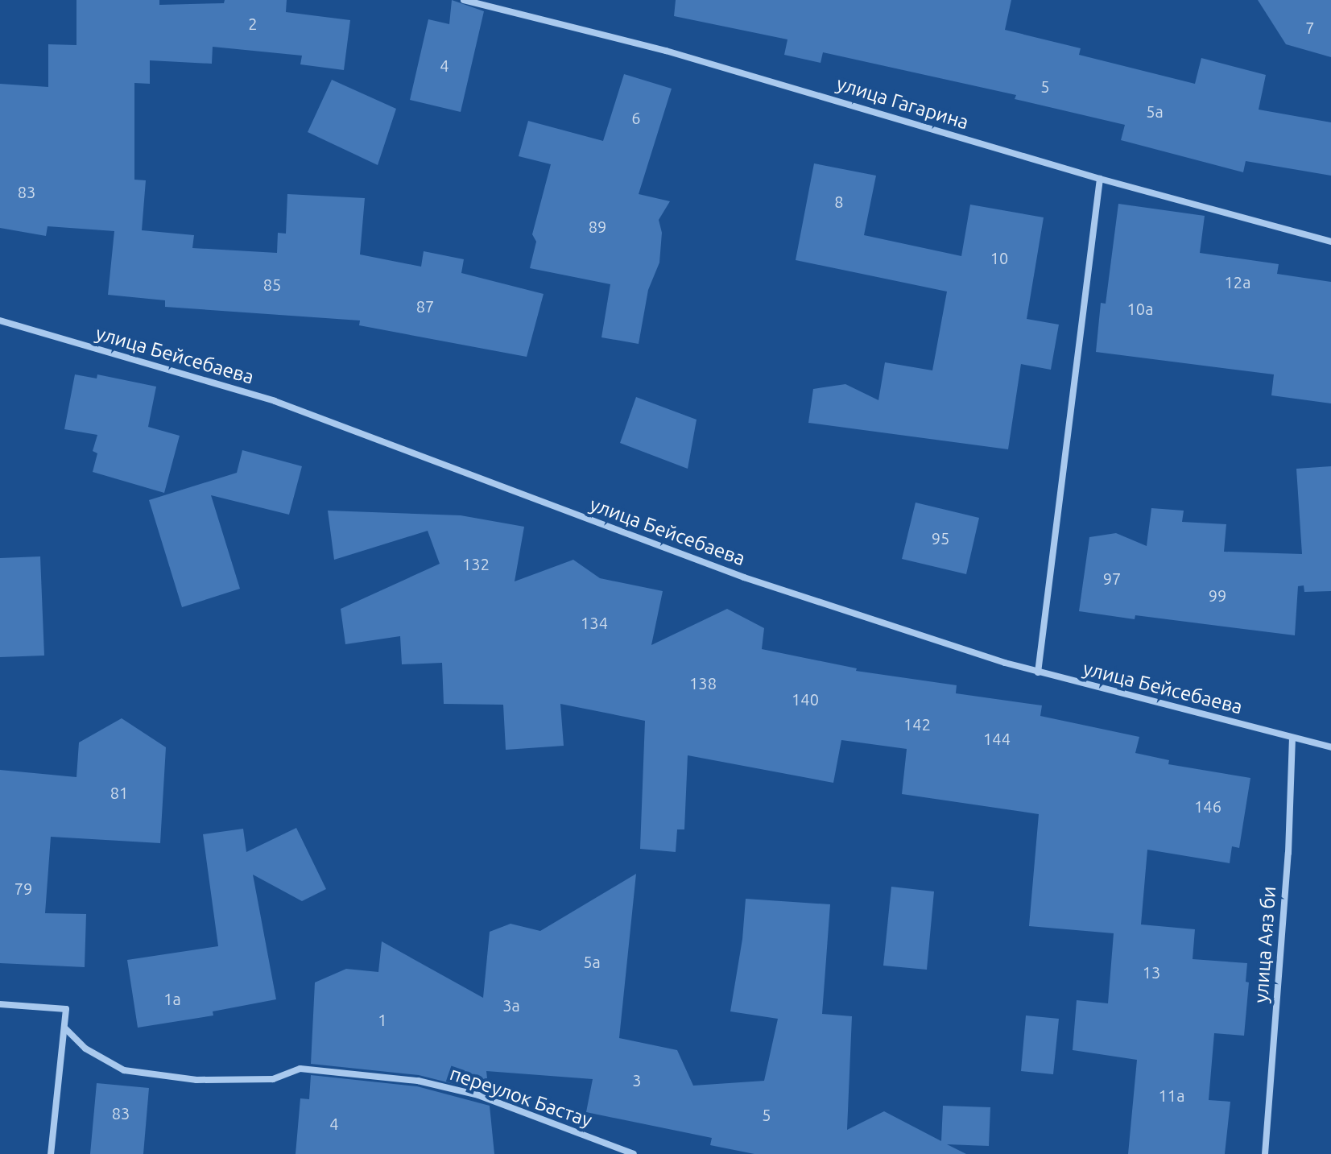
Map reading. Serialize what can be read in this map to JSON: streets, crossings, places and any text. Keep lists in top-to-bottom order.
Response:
{
  "streets": {
    "street": [
      "улица Гагарина",
      "улица Бейсебаева",
      "улица Аяз би",
      "переулок Бастау"
    ]
  },
  "crossings": [
    ["улица Бейсебаева", "улица Аяз би"]
  ],
  "house_numbers": [
    "2",
    "7",
    "4",
    "5",
    "5а",
    "6",
    "83",
    "8",
    "89",
    "10",
    "12а",
    "85",
    "87",
    "10а",
    "95",
    "132",
    "97",
    "99",
    "134",
    "138",
    "140",
    "142",
    "144",
    "81",
    "146",
    "79",
    "5а",
    "13",
    "1а",
    "3а",
    "1",
    "3",
    "11а",
    "83",
    "5",
    "4"
  ]
}
